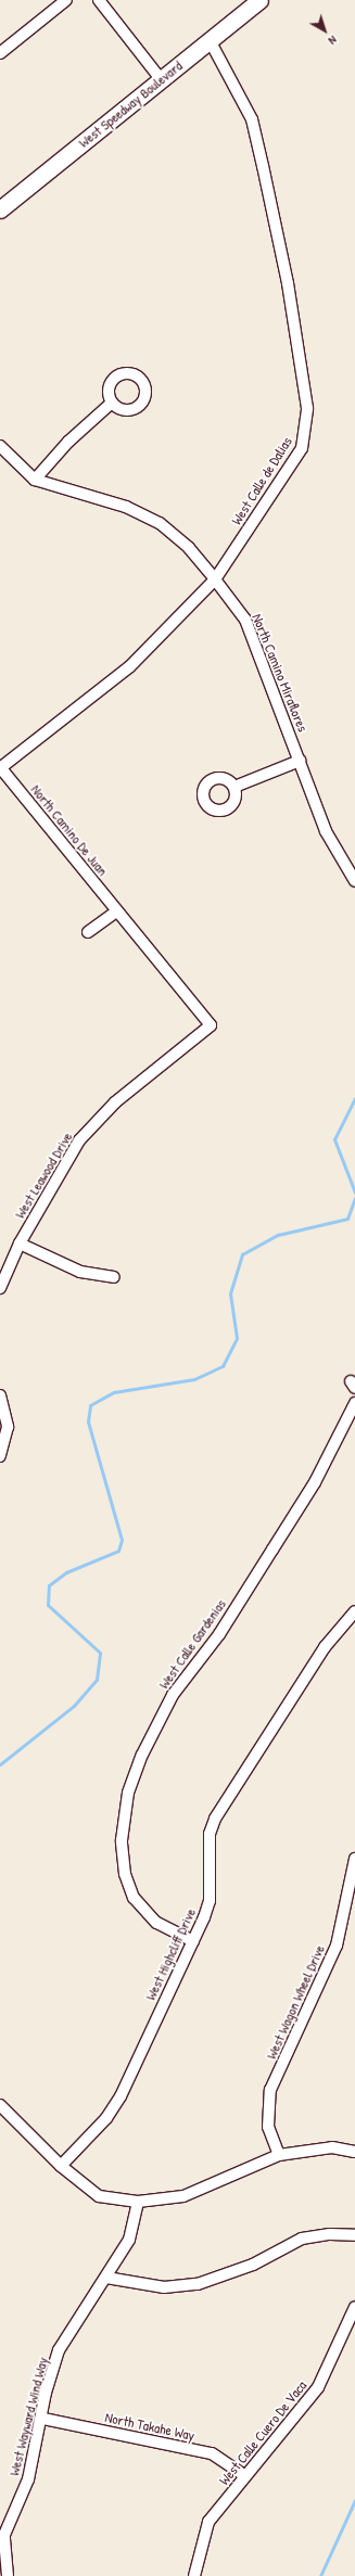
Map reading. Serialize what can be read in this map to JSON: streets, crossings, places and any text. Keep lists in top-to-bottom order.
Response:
{
  "streets": {
    "main road": ["West Speedway Boulevard"],
    "street": [
      "West Calle de Dalias",
      "North Camino Miraflores",
      "North Camino De Juan",
      "West Leawood Drive",
      "West Calle Gardenias",
      "West Highcliff Drive",
      "West Wagon Wheel Drive",
      "West Wayward Wind Way",
      "North Takahe Way",
      "West Calle Cuero De Vaca"
    ]
  },
  "crossings": [
    ["West Speedway Boulevard", "West Calle de Dalias"],
    ["West Calle de Dalias", "North Camino Miraflores"],
    ["West Calle de Dalias", "North Camino De Juan"],
    ["North Camino De Juan", "West Leawood Drive"],
    ["West Calle Gardenias", "West Highcliff Drive"],
    ["West Wayward Wind Way", "North Takahe Way"],
    ["North Takahe Way", "West Calle Cuero De Vaca"]
  ],
  "north": "bottom right"
}
